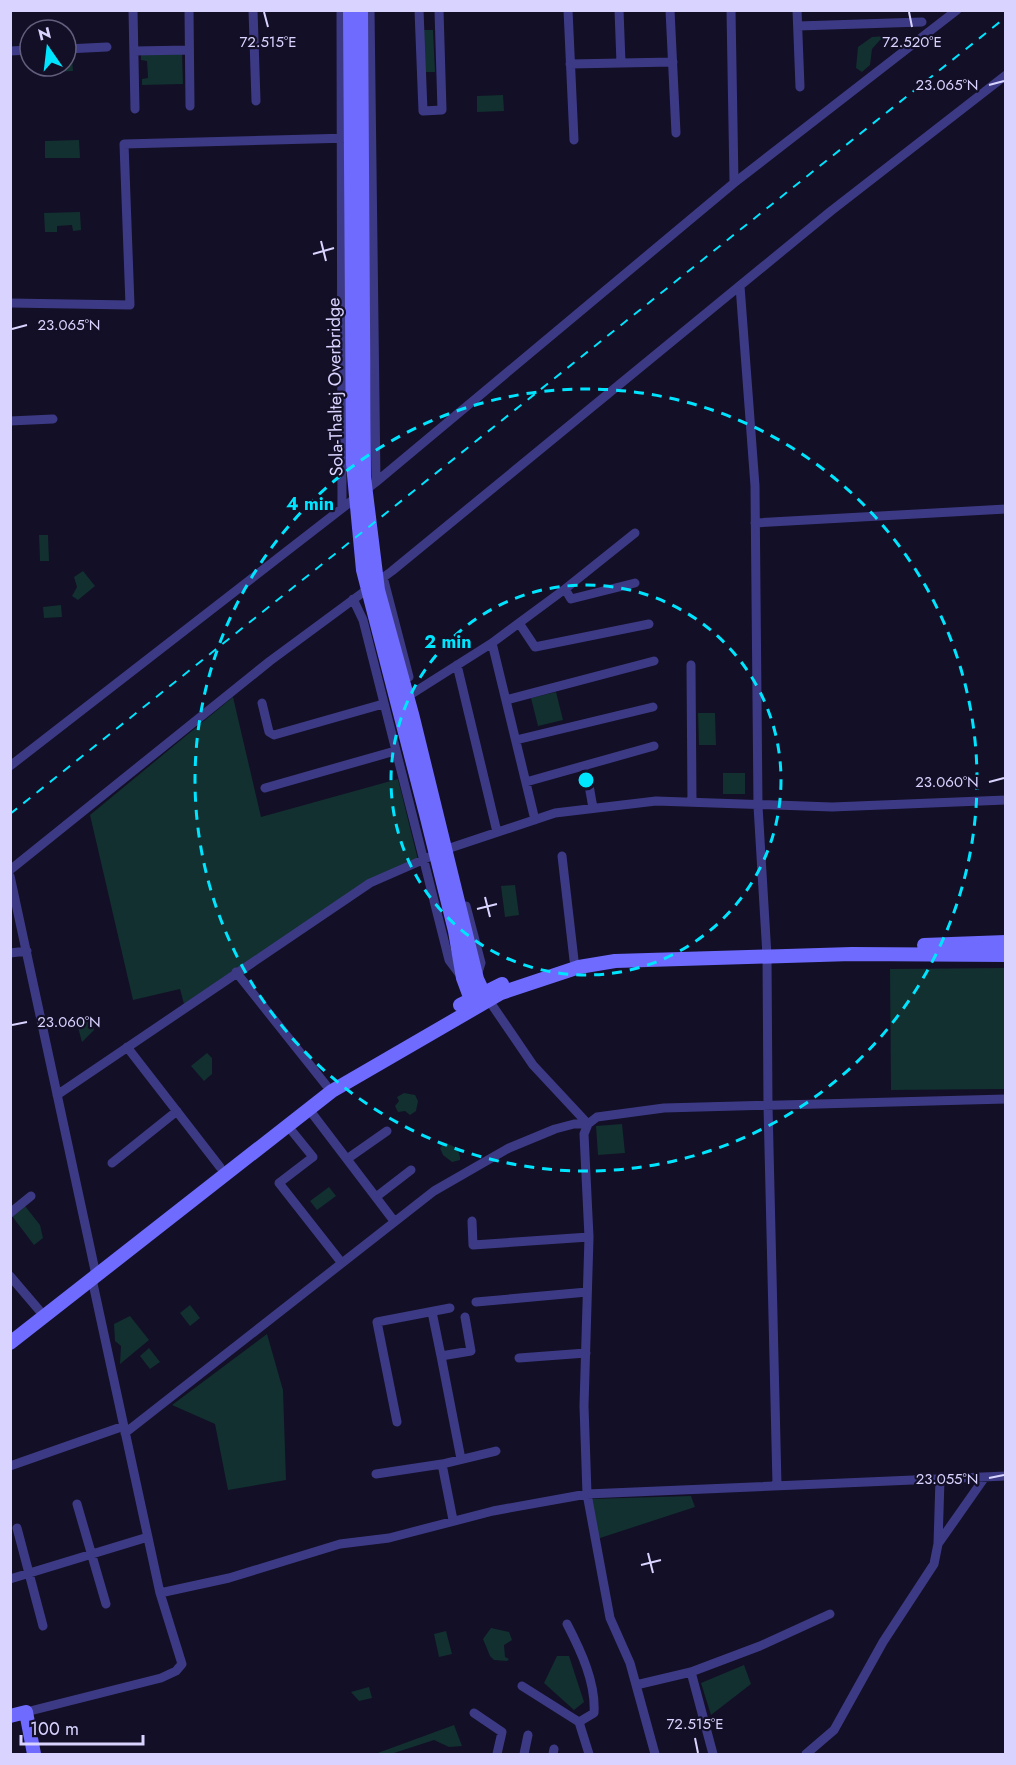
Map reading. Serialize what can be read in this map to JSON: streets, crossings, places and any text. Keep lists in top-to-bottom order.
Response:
{
  "streets": {
    "main road": ["Sola-Thaltej Overbridge"]
  },
  "scale_bar": "100 m",
  "north": "top",
  "coordinates": [
    "72.515°E",
    "72.520°E",
    "23.065°N",
    "23.060°N",
    "23.055°N"
  ],
  "rings": ["4 min", "2 min"]
}
